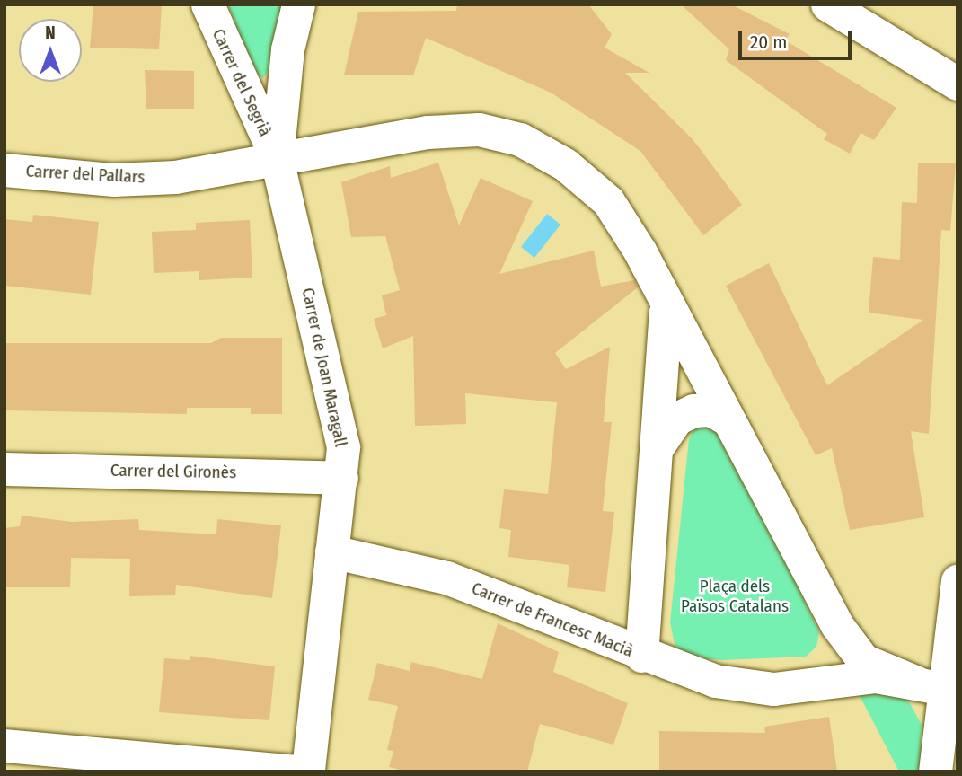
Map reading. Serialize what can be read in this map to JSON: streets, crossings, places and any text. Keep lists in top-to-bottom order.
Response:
{
  "streets": {
    "street": [
      "Carrer del Segrià",
      "Carrer del Pallars",
      "Carrer de Joan Maragall",
      "Carrer del Gironès",
      "Carrer de Francesc Macià"
    ]
  },
  "crossings": [
    ["Carrer del Segrià", "Carrer del Pallars"],
    ["Carrer del Segrià", "Carrer de Joan Maragall"],
    ["Carrer del Pallars", "Carrer de Joan Maragall"],
    ["Carrer de Joan Maragall", "Carrer del Gironès"],
    ["Carrer de Joan Maragall", "Carrer de Francesc Macià"]
  ],
  "parks": ["Plaça dels Països Catalans"],
  "scale_bar": "20 m",
  "north": "top"
}
